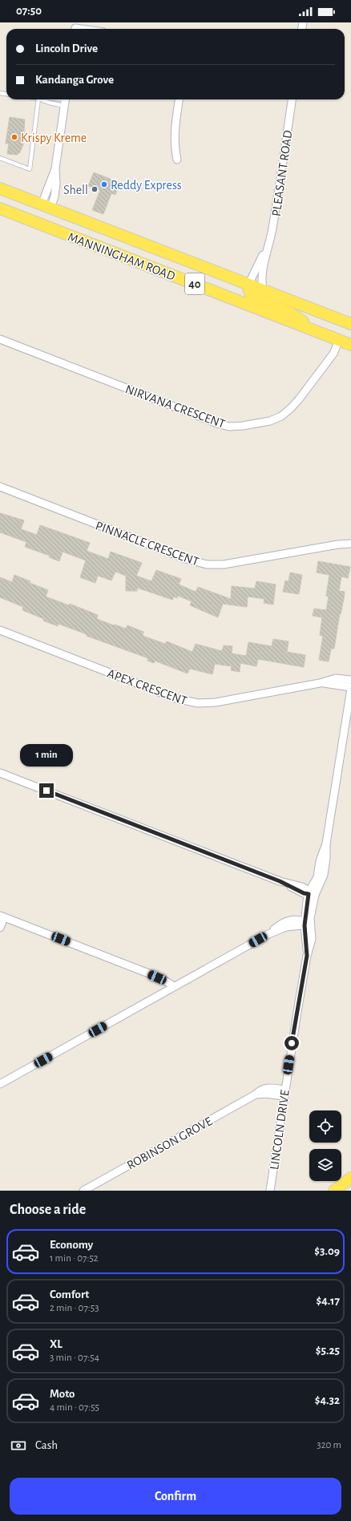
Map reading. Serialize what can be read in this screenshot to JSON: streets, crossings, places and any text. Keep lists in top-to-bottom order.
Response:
{
  "streets": {
    "main road": ["MANNINGHAM ROAD", "40"],
    "street": [
      "PLEASANT ROAD",
      "NIRVANA CRESCENT",
      "PINNACLE CRESCENT",
      "APEX CRESCENT",
      "LINCOLN DRIVE",
      "ROBINSON GROVE"
    ]
  },
  "crossings": [
    ["PLEASANT ROAD", "MANNINGHAM ROAD"],
    ["MANNINGHAM ROAD", "NIRVANA CRESCENT"],
    ["APEX CRESCENT", "LINCOLN DRIVE"],
    ["LINCOLN DRIVE", "ROBINSON GROVE"]
  ],
  "places": ["Krispy Kreme", "Reddy Express", "Shell"],
  "page": {
    "status": "07:50",
    "banner": ["Lincoln Drive", "Kandanga Grove"],
    "bubble": "1 min",
    "heading": "Choose a ride",
    "list": [
      {
        "name": "Economy",
        "note": "1 min · 07:52",
        "value": "$3.09"
      },
      {
        "name": "Comfort",
        "note": "2 min · 07:53",
        "value": "$4.17"
      },
      {
        "name": "XL",
        "note": "3 min · 07:54",
        "value": "$5.25"
      },
      {
        "name": "Moto",
        "note": "4 min · 07:55",
        "value": "$4.32"
      }
    ],
    "pay": ["Cash", "320 m"],
    "buttons": "Confirm"
  }
}
